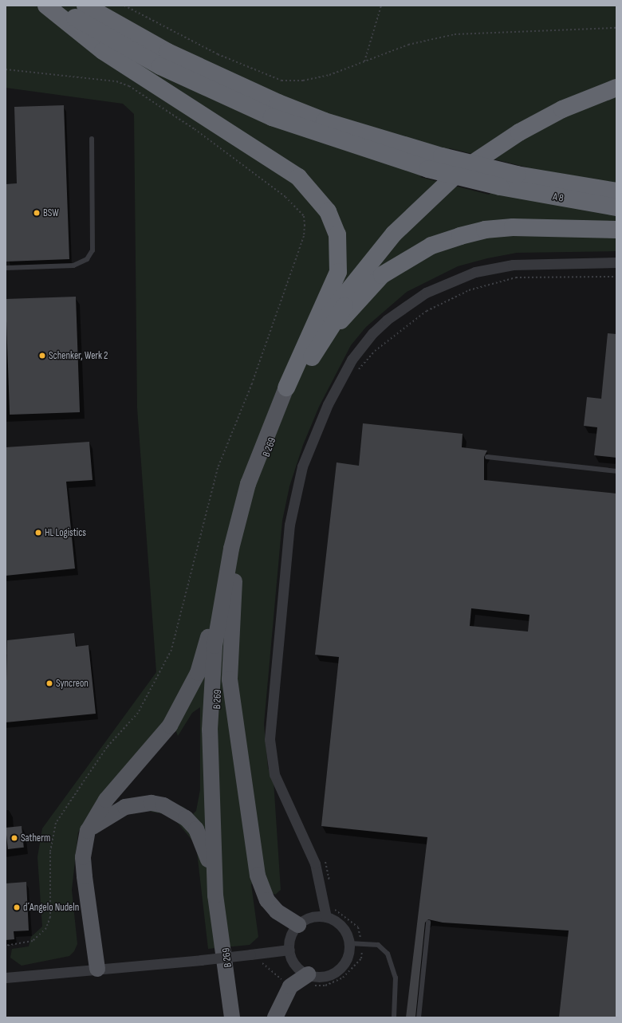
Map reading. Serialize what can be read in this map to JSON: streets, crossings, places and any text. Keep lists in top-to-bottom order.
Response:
{
  "streets": {
    "highway": ["A 8"],
    "main road": ["B 269"]
  },
  "places": [
    "BSW",
    "Schenker, Werk 2",
    "HL Logistics",
    "Syncreon",
    "Satherm",
    "d´Angelo Nudeln"
  ]
}
